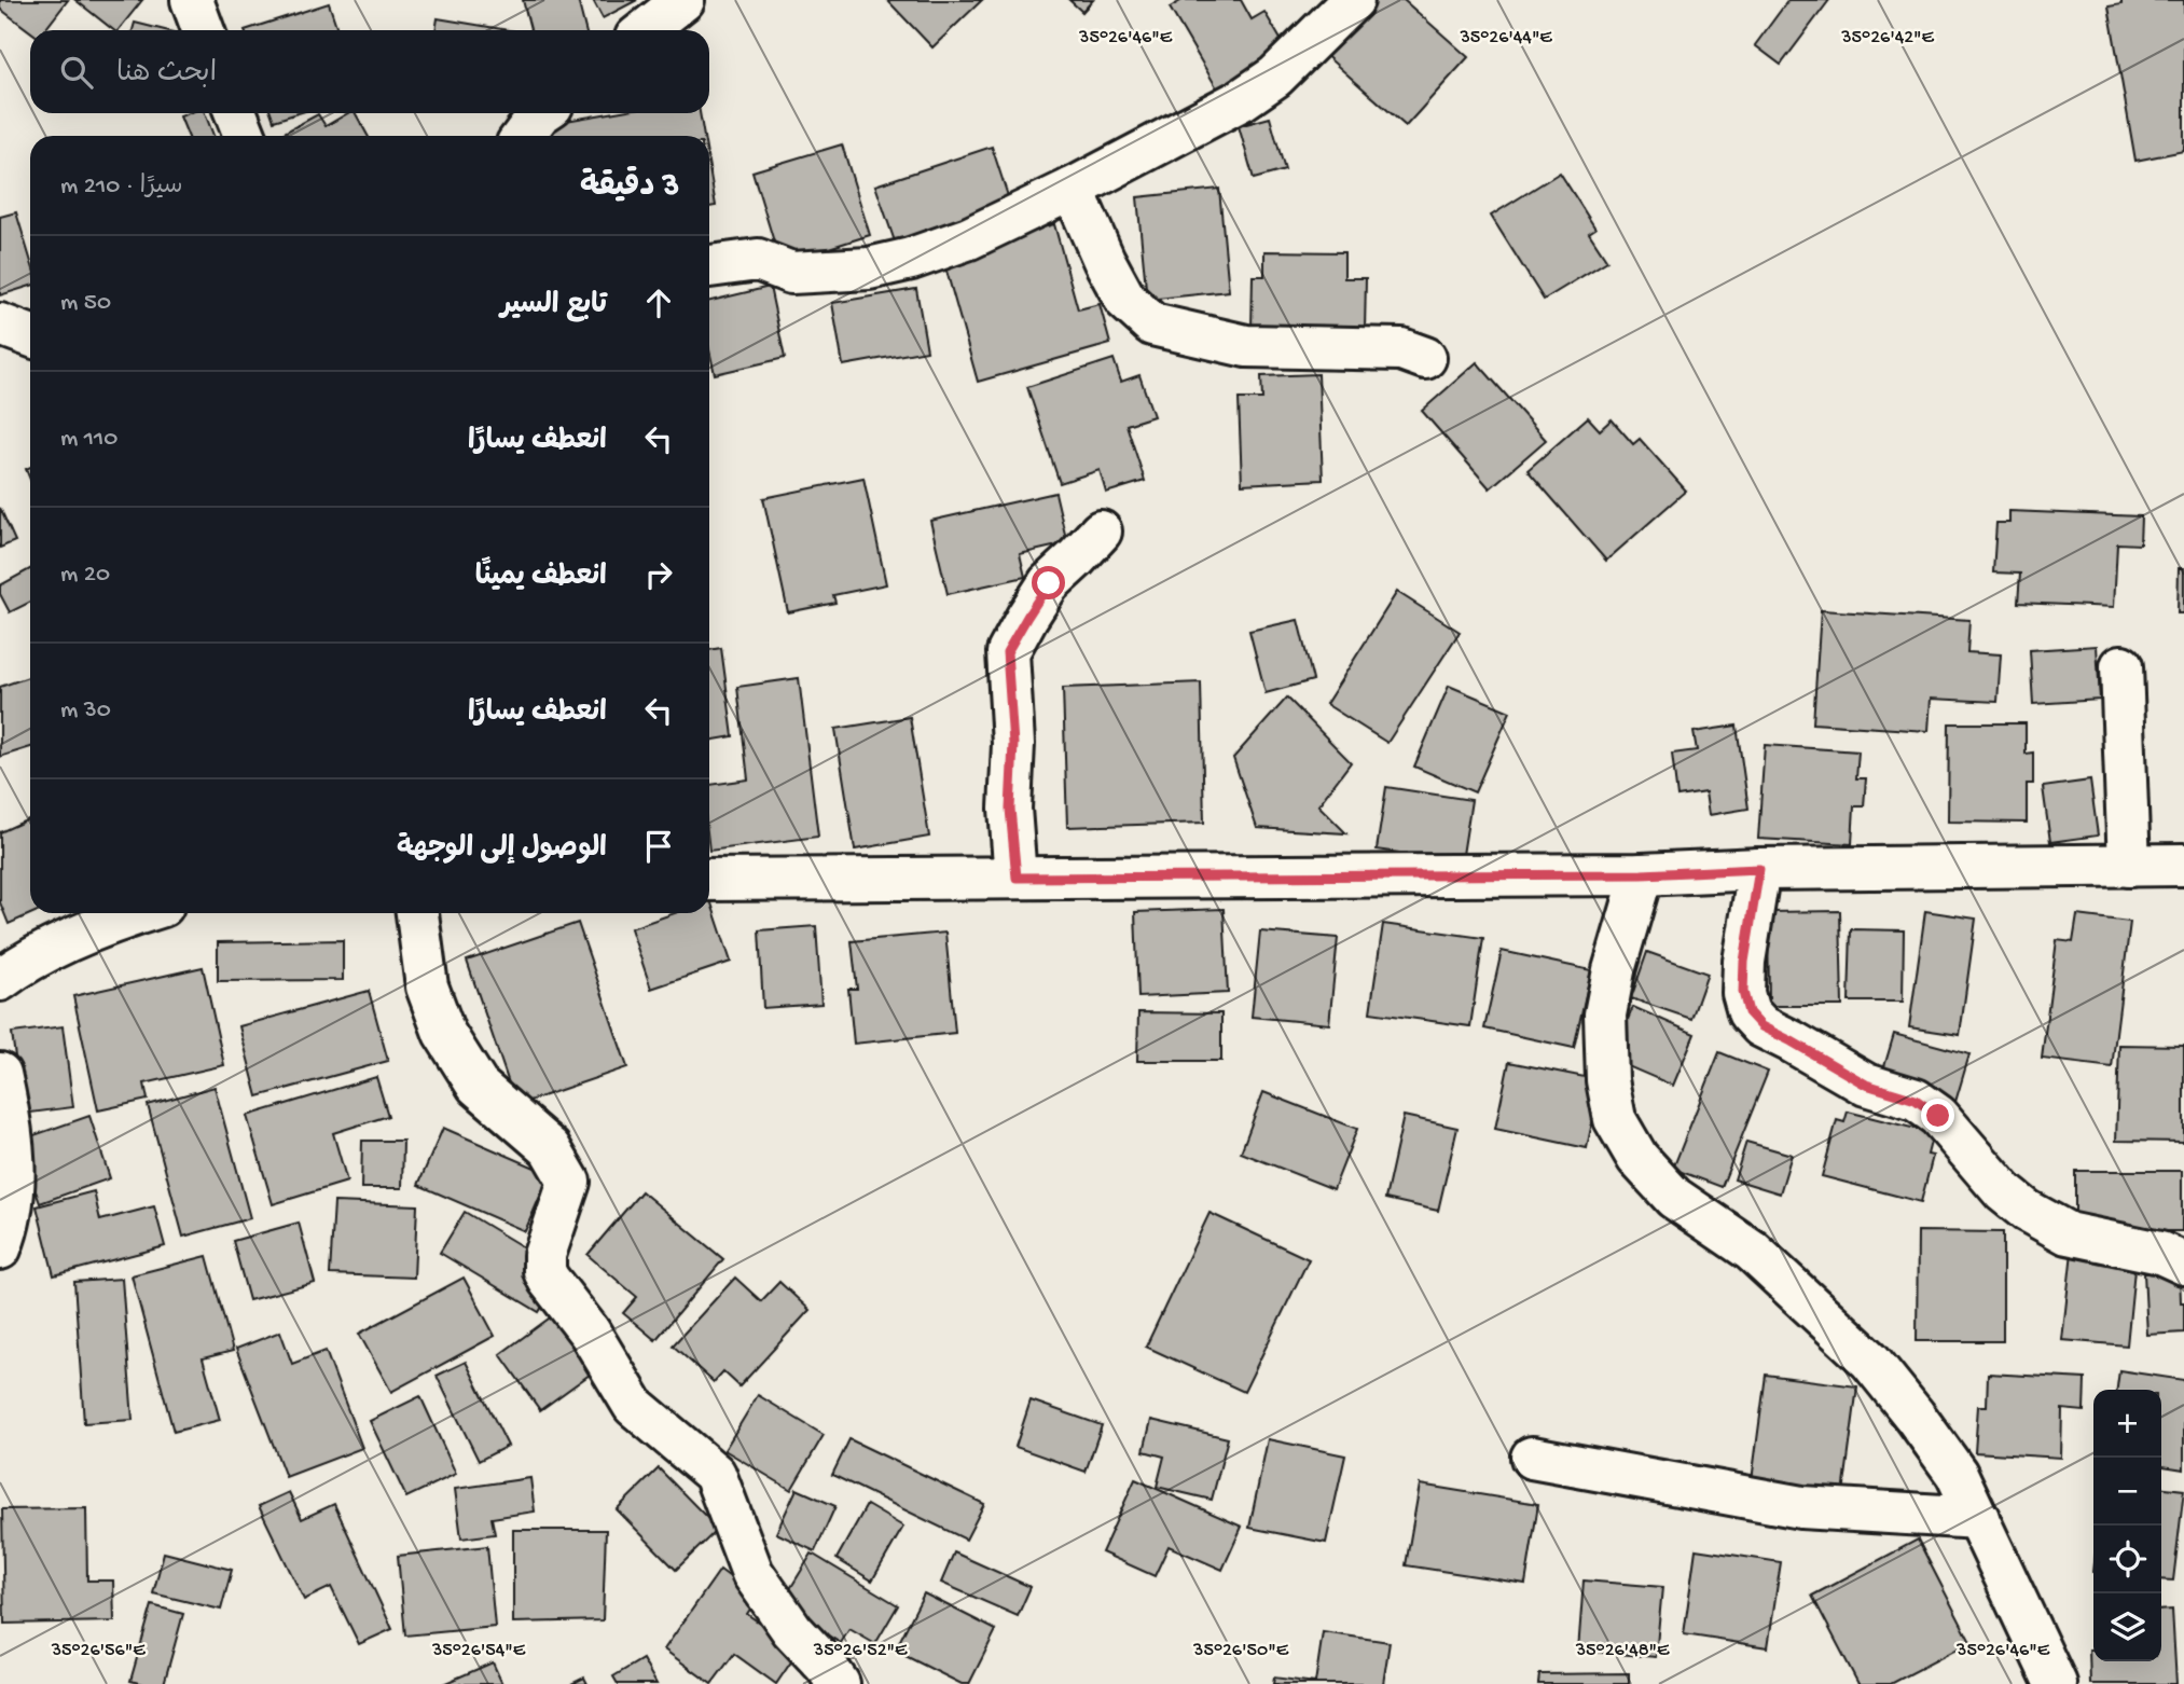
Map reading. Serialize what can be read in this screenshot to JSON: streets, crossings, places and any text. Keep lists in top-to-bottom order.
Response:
{
  "page": {
    "search": "ابحث هنا",
    "heading": ["3 دقيقة", "سيرًا · 210 m"],
    "list": [
      ["تابع السير", "50 m"],
      ["انعطف يسارًا", "110 m"],
      ["انعطف يمينًا", "20 m"],
      ["انعطف يسارًا", "30 m"],
      "الوصول إلى الوجهة"
    ],
    "map_buttons": ["+", "−"]
  },
  "coordinates": [
    "35°26'46\"E",
    "35°26'44\"E",
    "35°26'42\"E",
    "35°26'56\"E",
    "35°26'54\"E",
    "35°26'52\"E",
    "35°26'50\"E",
    "35°26'48\"E"
  ]
}
